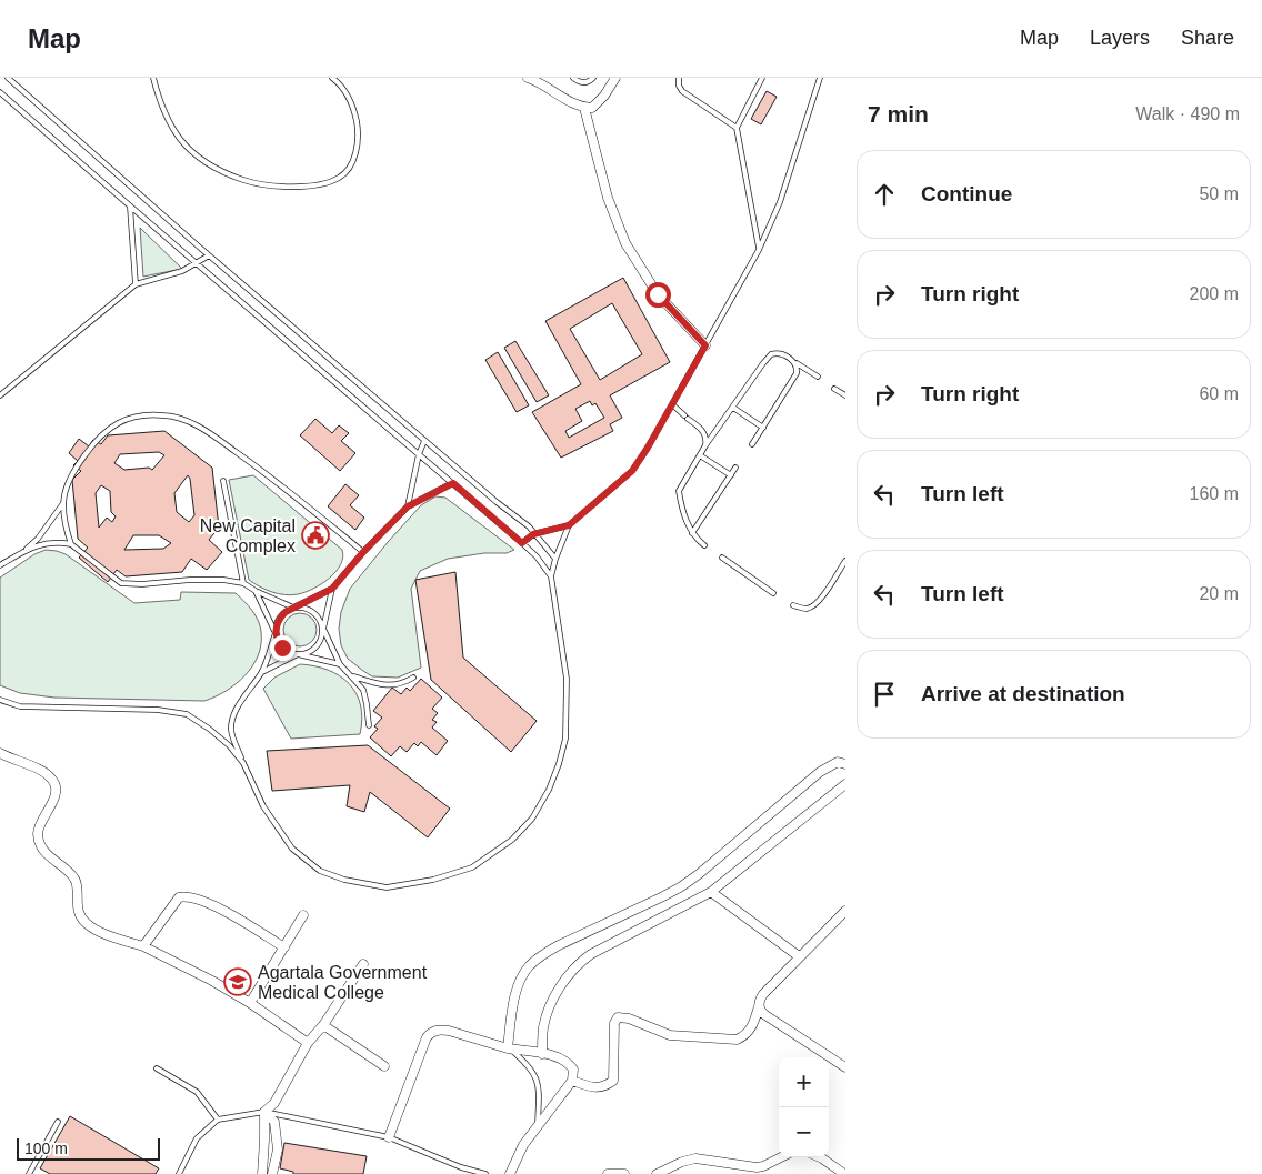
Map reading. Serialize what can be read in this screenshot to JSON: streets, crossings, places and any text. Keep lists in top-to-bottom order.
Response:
{
  "places": {
    "public building": ["New Capital Complex"],
    "school or university": ["Agartala Government Medical College"]
  },
  "scale_bar": "100 m",
  "page": {
    "header": "Map",
    "nav": ["Map", "Layers", "Share"],
    "heading": ["7 min", "Walk · 490 m"],
    "list": [
      ["Continue", "50 m"],
      ["Turn right", "200 m"],
      ["Turn right", "60 m"],
      ["Turn left", "160 m"],
      ["Turn left", "20 m"],
      "Arrive at destination"
    ],
    "map_buttons": ["+", "−"],
    "scale": "100 m"
  }
}
